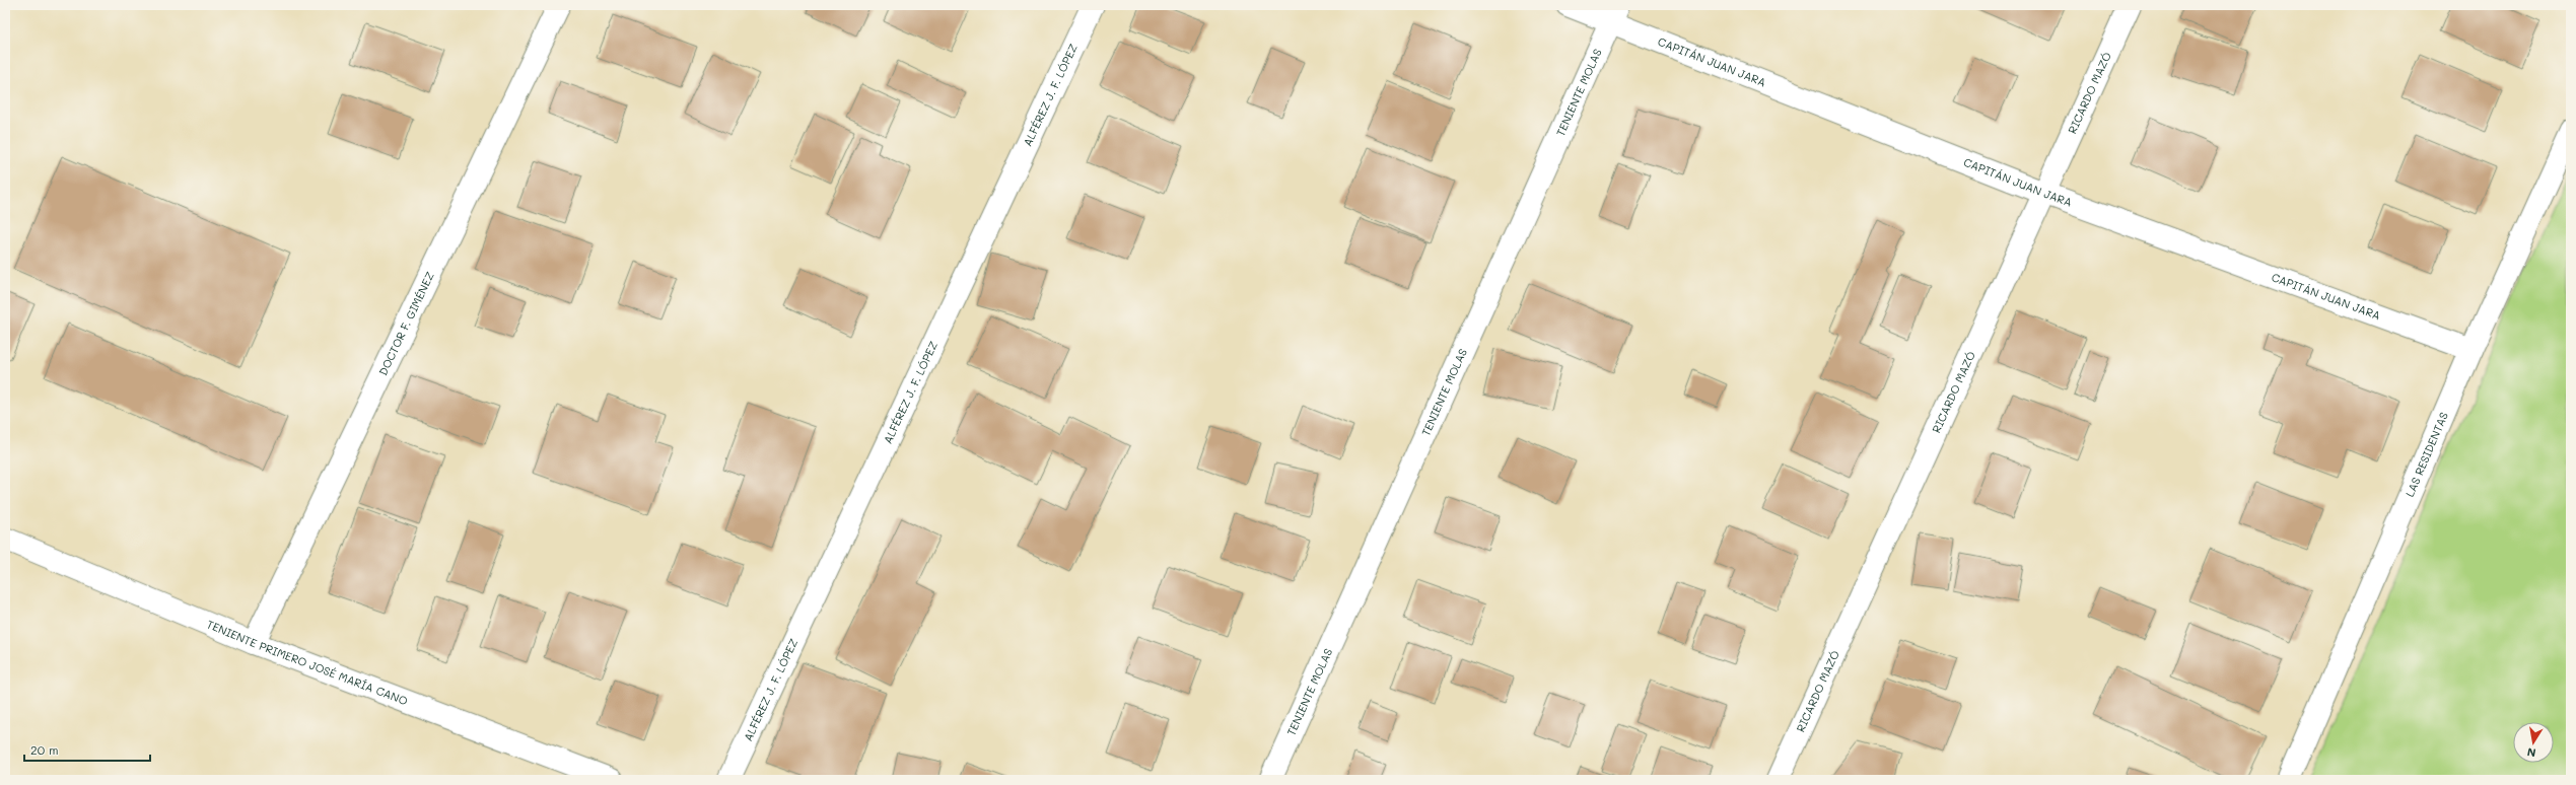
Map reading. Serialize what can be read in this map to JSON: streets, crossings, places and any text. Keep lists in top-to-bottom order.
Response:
{
  "streets": {
    "street": [
      "CAPITÁN JUAN JARA",
      "TENIENTE MOLAS",
      "RICARDO MAZÓ",
      "ALFÉREZ J. F. LÓPEZ",
      "DOCTOR F. GIMÉNEZ",
      "LAS RESIDENTAS",
      "TENIENTE PRIMERO JOSÉ MARÍA CANO"
    ]
  },
  "crossings": [
    ["CAPITÁN JUAN JARA", "TENIENTE MOLAS"],
    ["CAPITÁN JUAN JARA", "RICARDO MAZÓ"],
    ["CAPITÁN JUAN JARA", "LAS RESIDENTAS"],
    ["DOCTOR F. GIMÉNEZ", "TENIENTE PRIMERO JOSÉ MARÍA CANO"]
  ],
  "scale_bar": "20 m",
  "north": "bottom"
}
